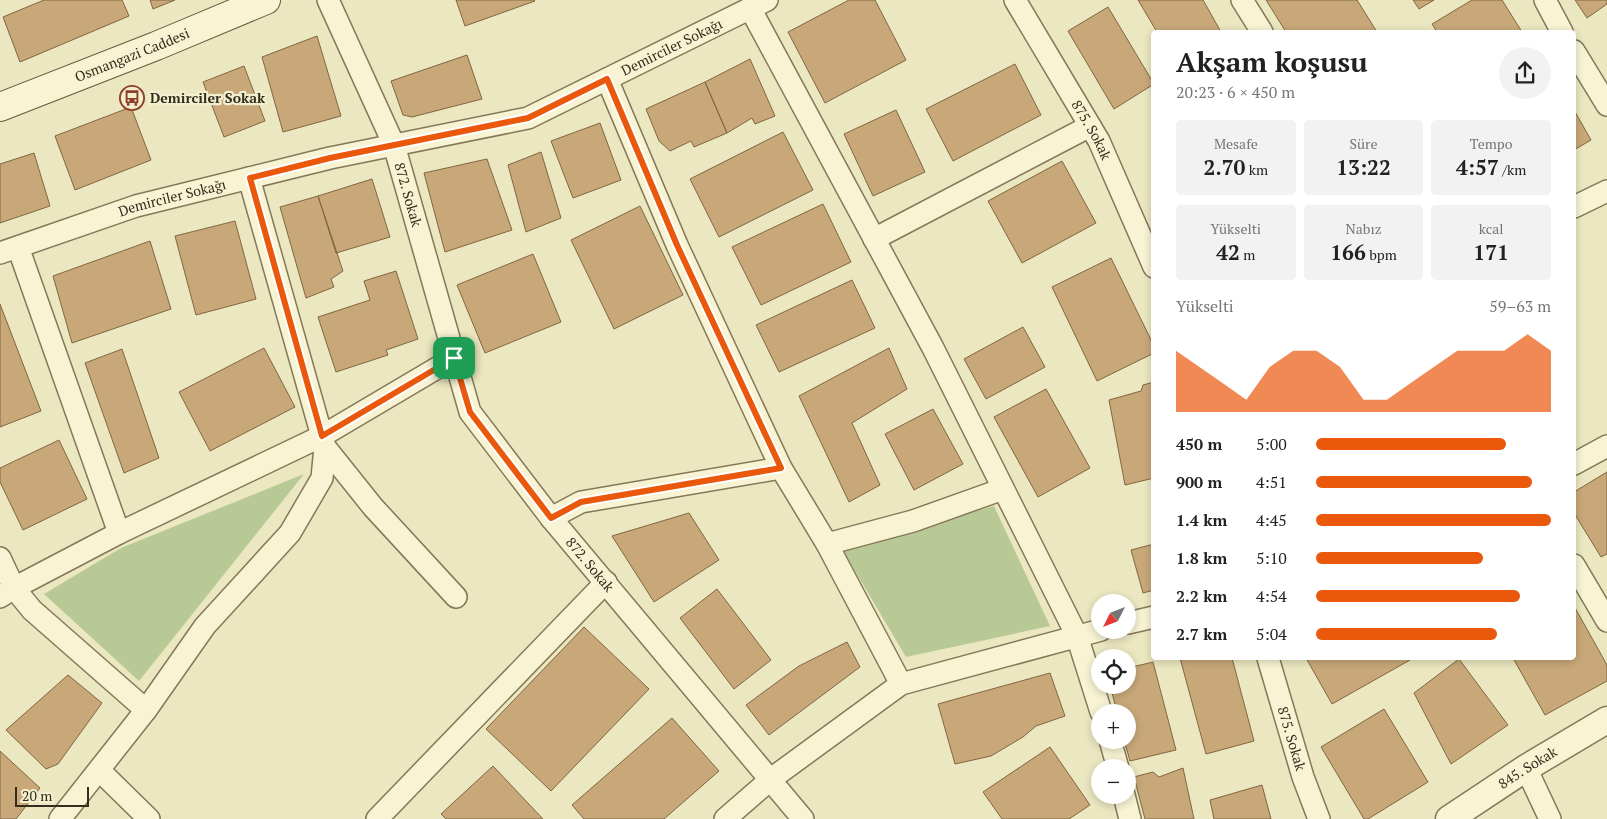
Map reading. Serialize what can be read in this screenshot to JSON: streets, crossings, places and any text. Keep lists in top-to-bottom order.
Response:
{
  "streets": {
    "main road": ["Osmangazi Caddesi"],
    "street": [
      "Demirciler Sokağı",
      "875. Sokak",
      "872. Sokak",
      "845. Sokak"
    ]
  },
  "crossings": [
    ["Demirciler Sokağı", "872. Sokak"]
  ],
  "places": {
    "bus stop": ["Demirciler Sokak"]
  },
  "scale_bar": "20 m",
  "north": "bottom left",
  "page": {
    "heading": ["Akşam koşusu", "20:23 · 6 × 450 m"],
    "stats": [
      ["Mesafe", "2.70 km"],
      ["Süre", "13:22"],
      ["Tempo", "4:57 /km"],
      ["Yükselti", "42 m"],
      ["Nabız", "166 bpm"],
      ["kcal", "171"]
    ],
    "chart": ["Yükselti", "59–63 m"],
    "list": [
      {
        "name": "450 m",
        "note": "5:00"
      },
      {
        "name": "900 m",
        "note": "4:51"
      },
      {
        "name": "1.4 km",
        "note": "4:45"
      },
      {
        "name": "1.8 km",
        "note": "5:10"
      },
      {
        "name": "2.2 km",
        "note": "4:54"
      },
      {
        "name": "2.7 km",
        "note": "5:04"
      }
    ],
    "map_buttons": ["+", "−"],
    "scale": "20 m"
  }
}
